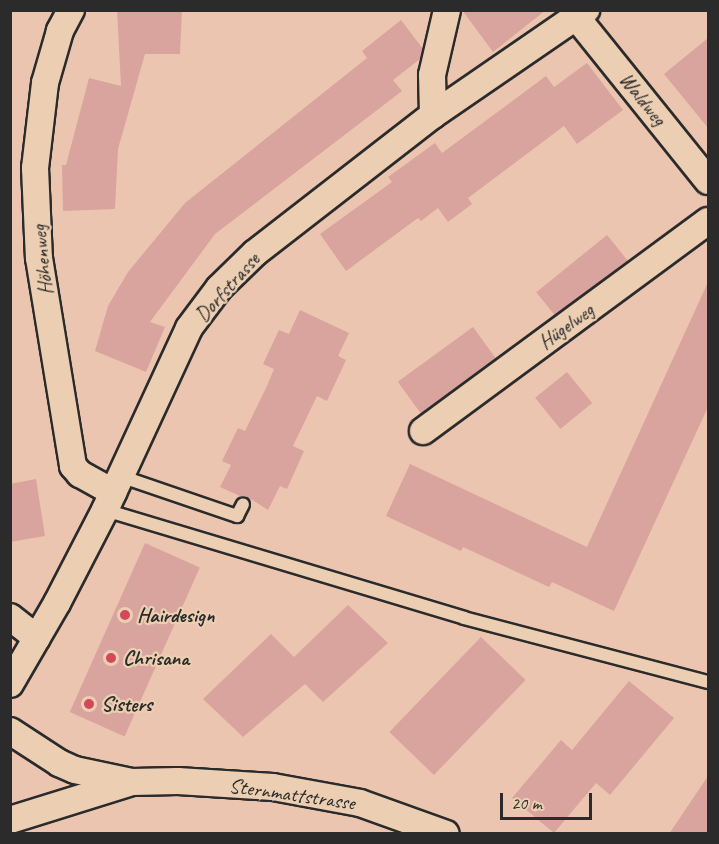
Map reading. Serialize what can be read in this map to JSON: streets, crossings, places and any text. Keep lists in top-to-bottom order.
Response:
{
  "streets": {
    "street": [
      "Waldweg",
      "Höhenweg",
      "Dorfstrasse",
      "Hügelweg",
      "Sternmattstrasse"
    ]
  },
  "crossings": [
    ["Waldweg", "Dorfstrasse"],
    ["Höhenweg", "Dorfstrasse"]
  ],
  "places": ["Hairdesign", "Chrisana", "Sisters"],
  "scale_bar": "20 m"
}
